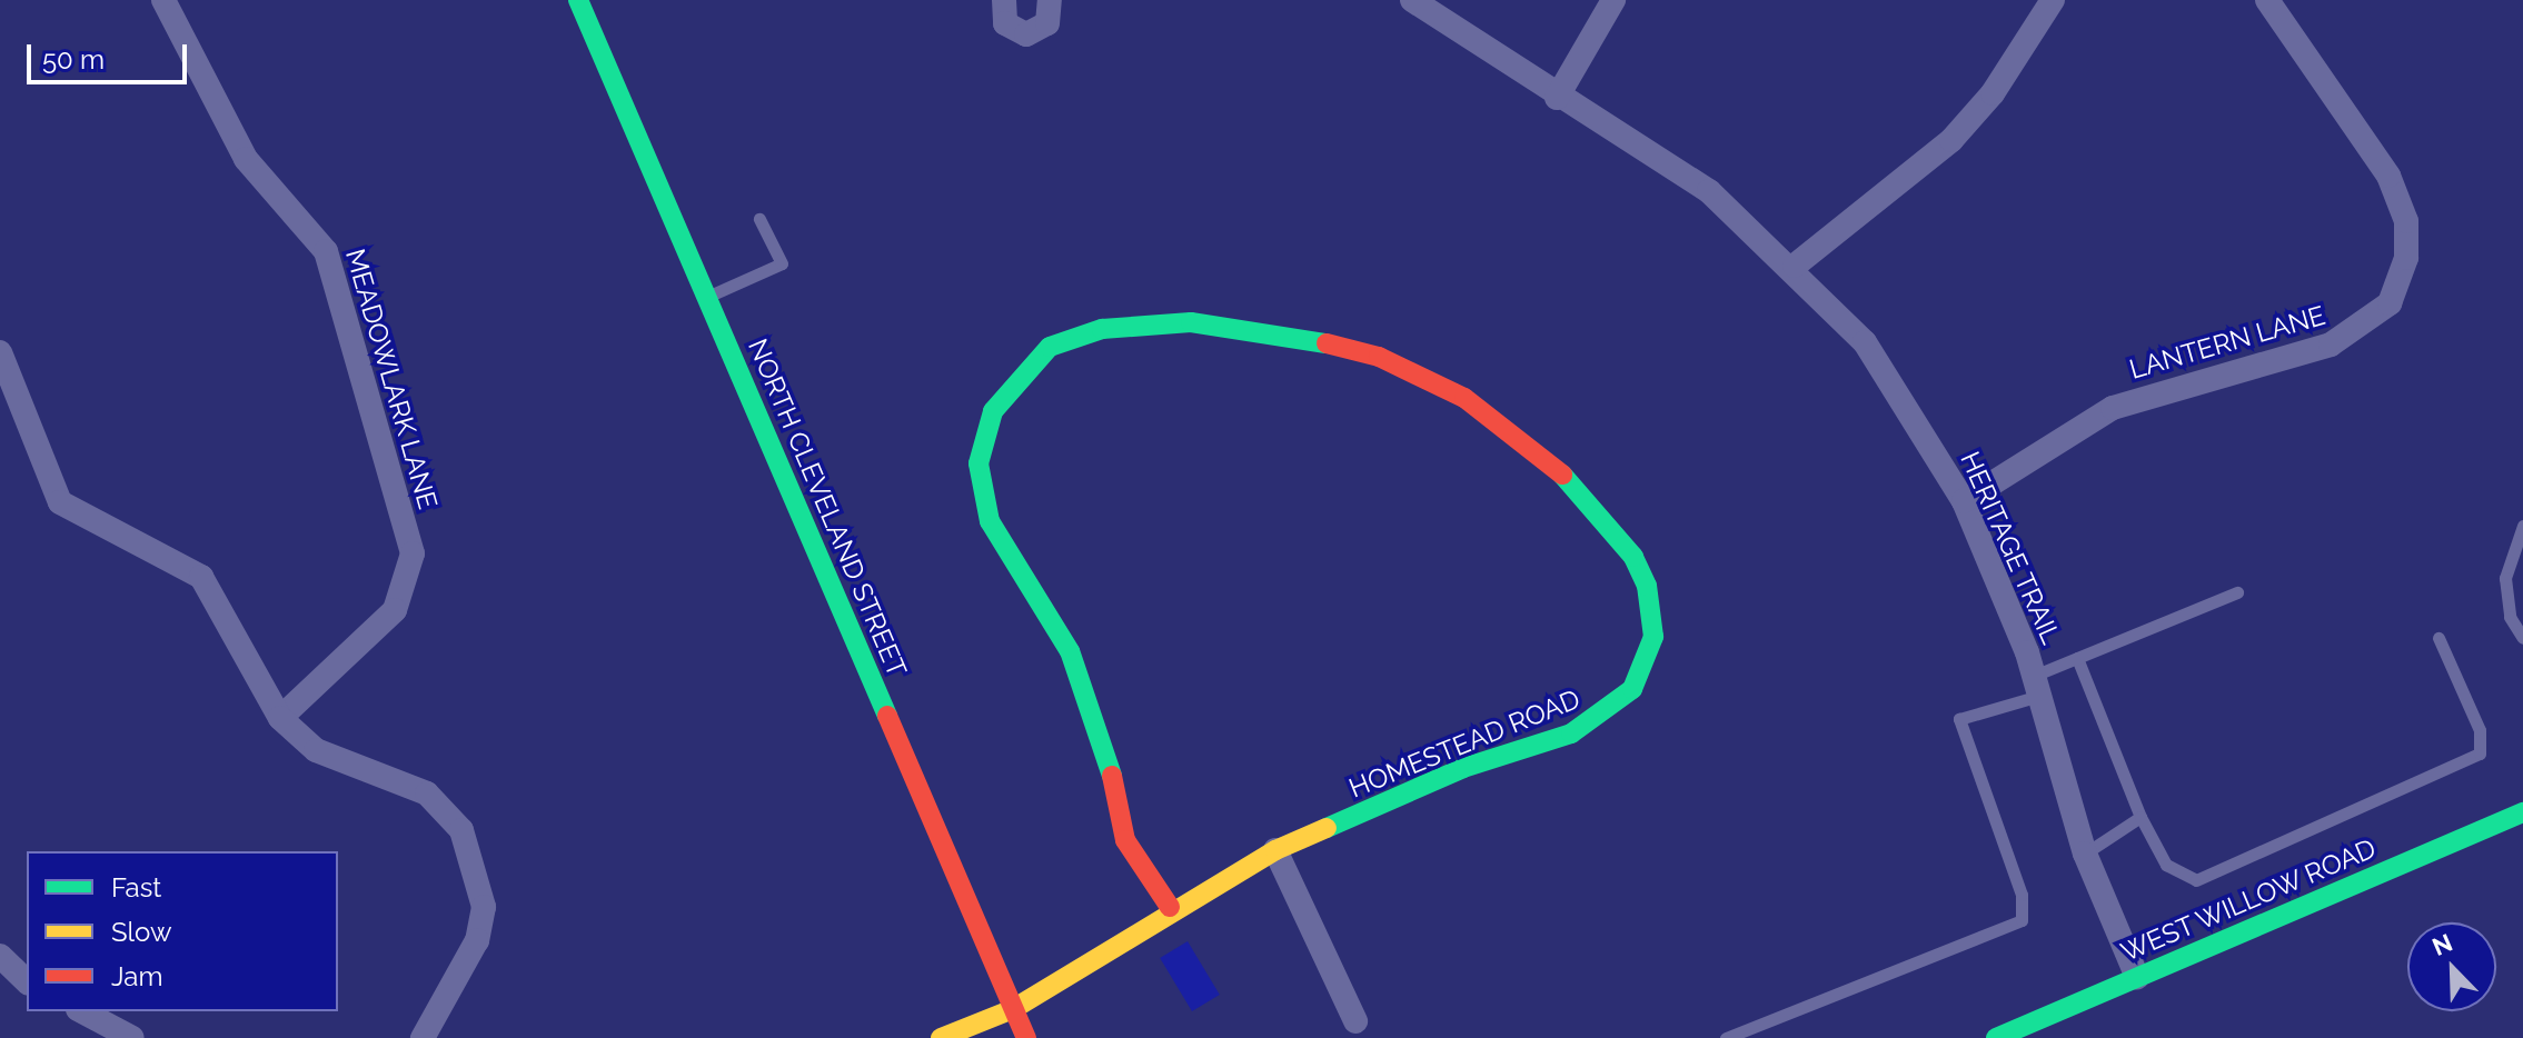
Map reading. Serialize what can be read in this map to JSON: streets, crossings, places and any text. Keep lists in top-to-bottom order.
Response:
{
  "streets": {
    "street": [
      "LANTERN LANE",
      "MEADOWLARK LANE",
      "NORTH CLEVELAND STREET",
      "HERITAGE TRAIL",
      "HOMESTEAD ROAD",
      "WEST WILLOW ROAD"
    ]
  },
  "crossings": [
    ["LANTERN LANE", "HERITAGE TRAIL"],
    ["NORTH CLEVELAND STREET", "HOMESTEAD ROAD"],
    ["HERITAGE TRAIL", "WEST WILLOW ROAD"]
  ],
  "legend": ["Fast", "Slow", "Jam"],
  "scale_bar": "50 m",
  "north": "top left"
}
